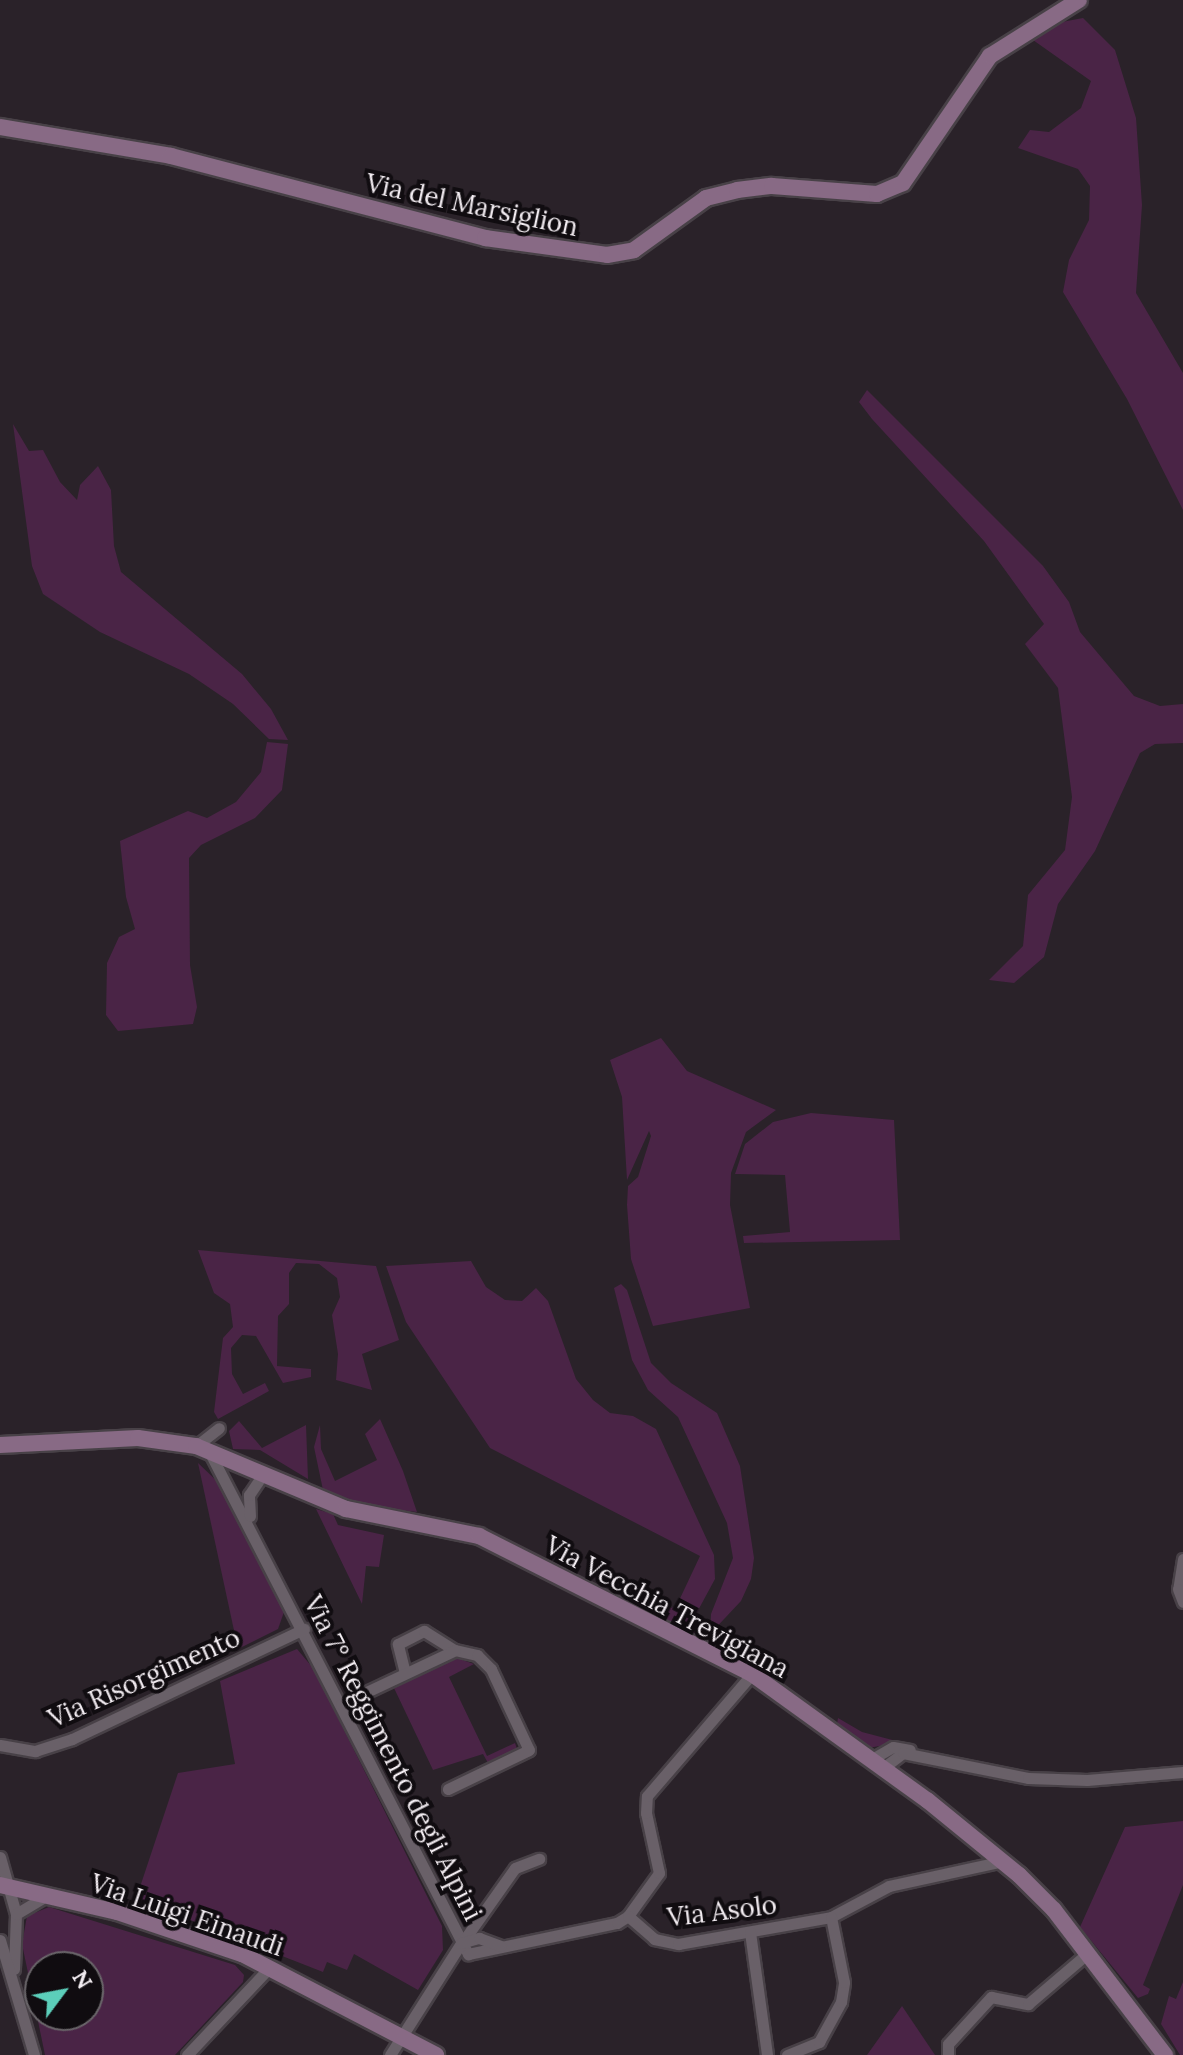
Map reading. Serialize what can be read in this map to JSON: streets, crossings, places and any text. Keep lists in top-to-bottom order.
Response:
{
  "streets": {
    "street": [
      "Via del Marsiglion",
      "Via Vecchia Trevigiana",
      "Via Risorgimento",
      "Via 7° Reggimento degli Alpini",
      "Via Asolo",
      "Via Luigi Einaudi"
    ]
  },
  "crossings": [
    ["Via Vecchia Trevigiana", "Via 7° Reggimento degli Alpini"],
    ["Via Vecchia Trevigiana", "Via Asolo"],
    ["Via Risorgimento", "Via 7° Reggimento degli Alpini"]
  ],
  "north": "top right"
}
